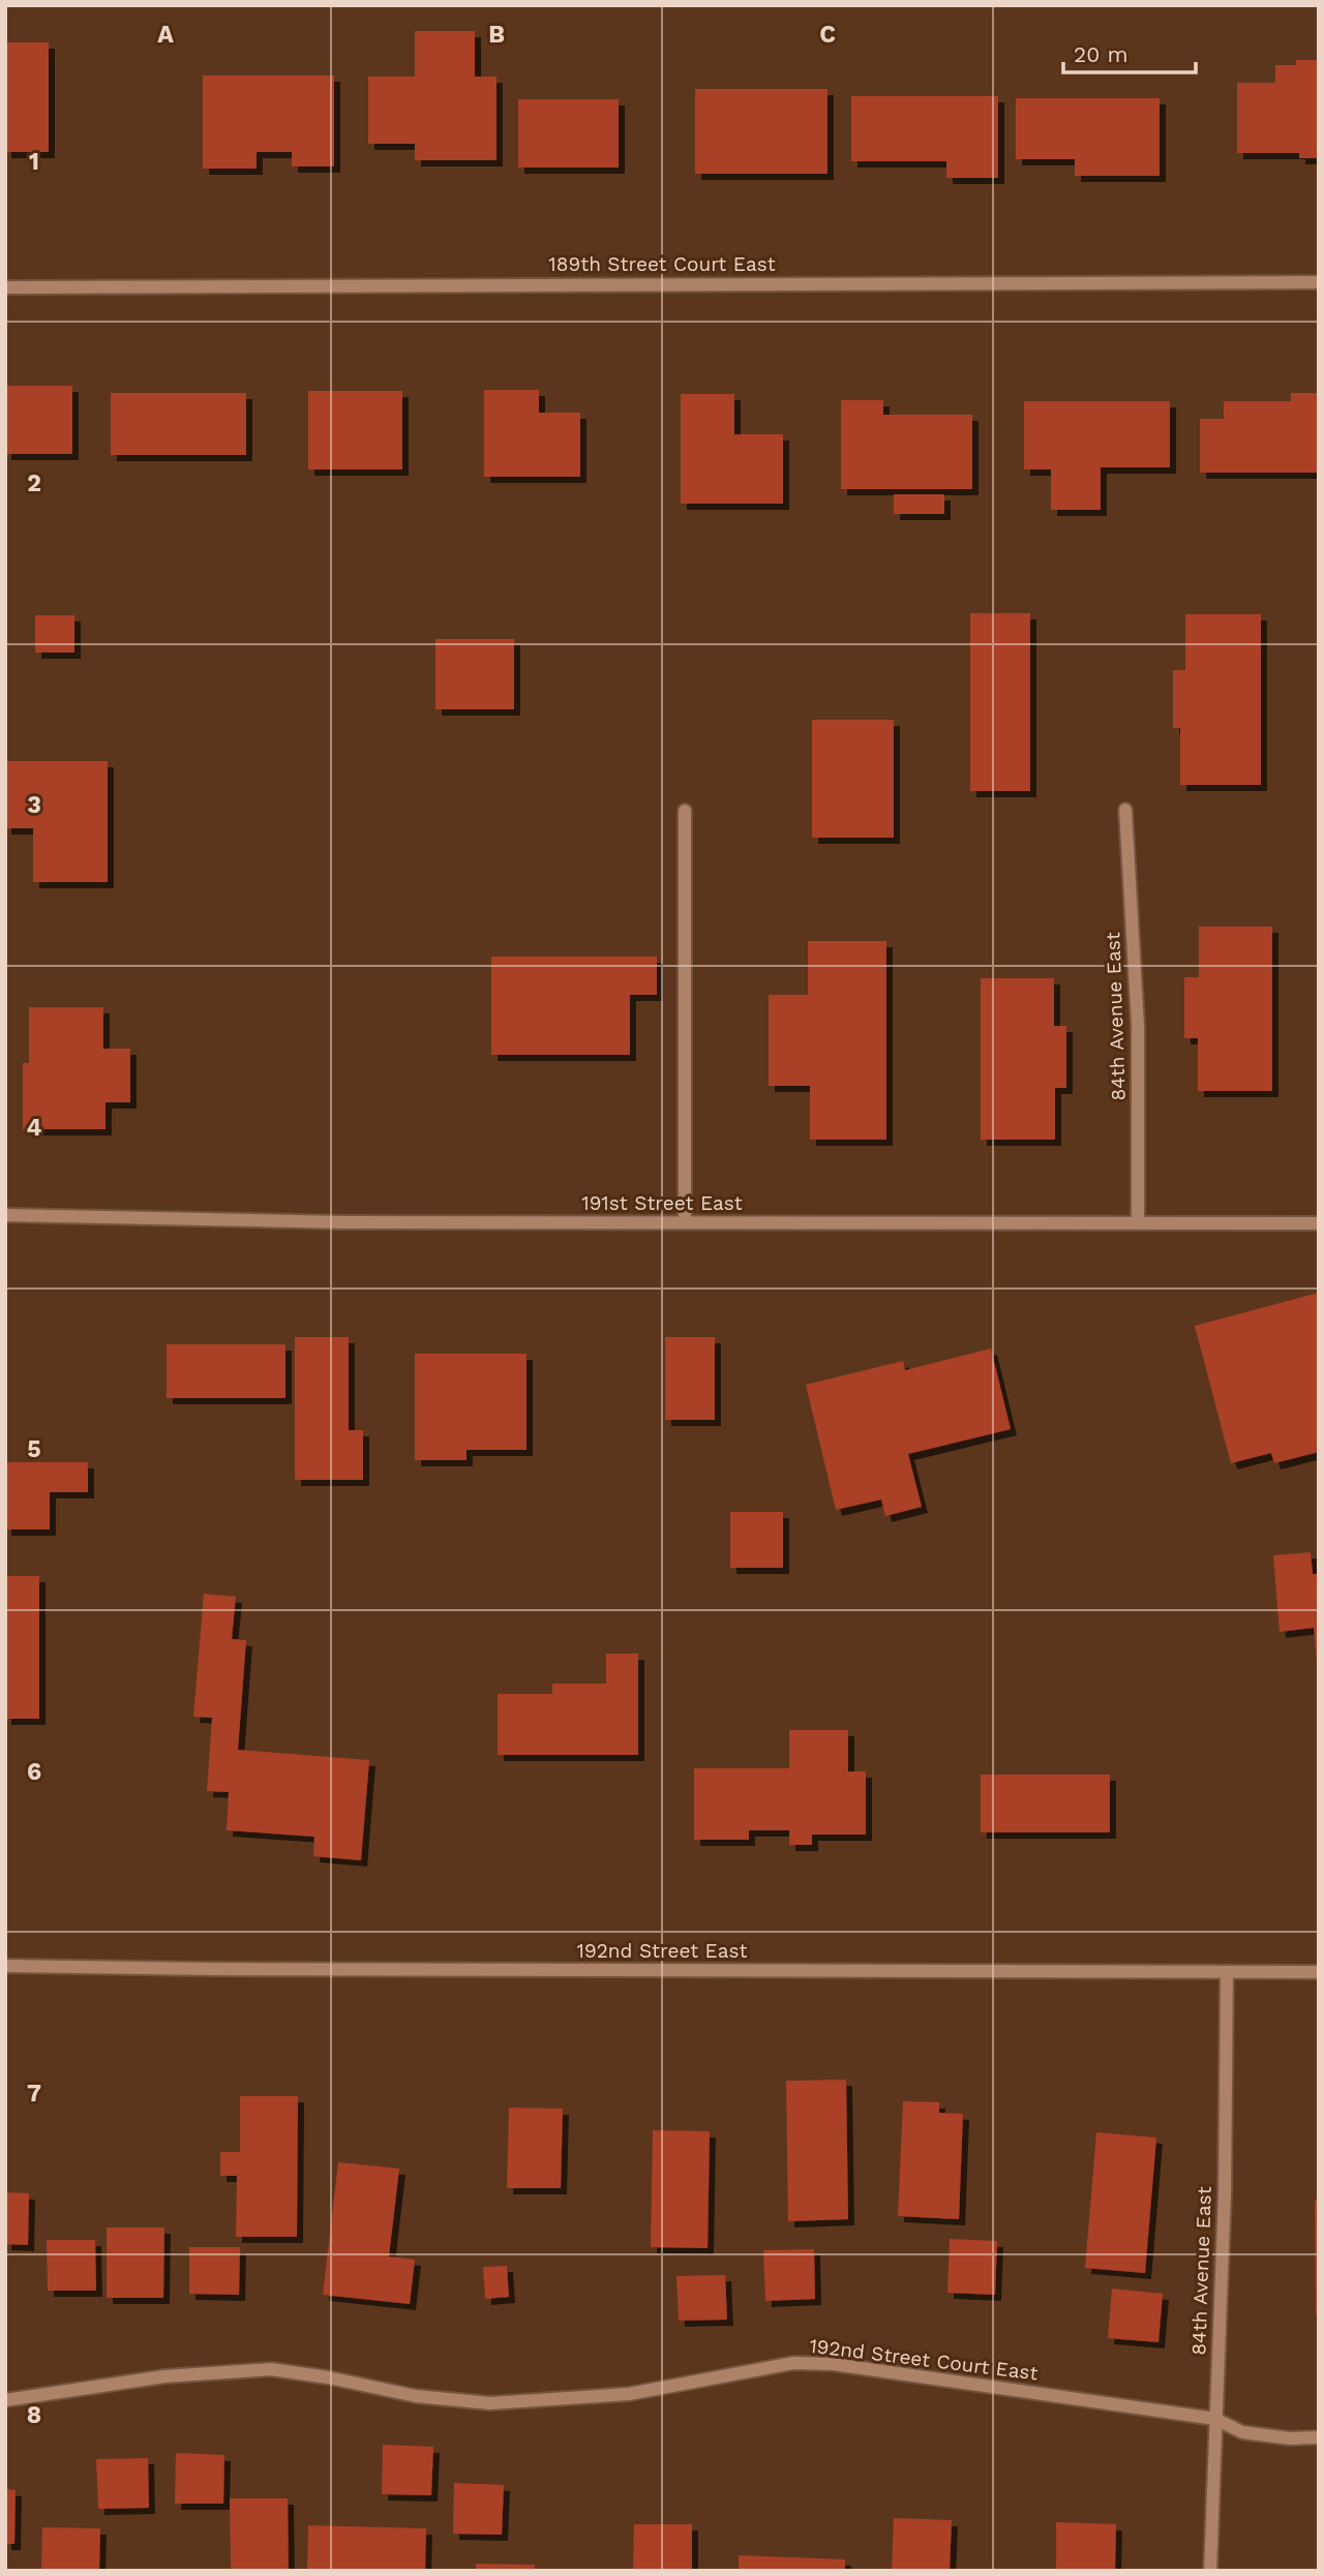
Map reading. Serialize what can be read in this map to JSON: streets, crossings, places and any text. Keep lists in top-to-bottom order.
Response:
{
  "streets": {
    "street": [
      "189th Street Court East",
      "84th Avenue East",
      "191st Street East",
      "192nd Street East",
      "192nd Street Court East"
    ]
  },
  "crossings": [
    ["84th Avenue East", "191st Street East"],
    ["84th Avenue East", "192nd Street East"],
    ["84th Avenue East", "192nd Street Court East"]
  ],
  "scale_bar": "20 m",
  "grid": {
    "columns": ["A", "B", "C"],
    "rows": [
      "1",
      "2",
      "3",
      "4",
      "5",
      "6",
      "7",
      "8"
    ]
  }
}
